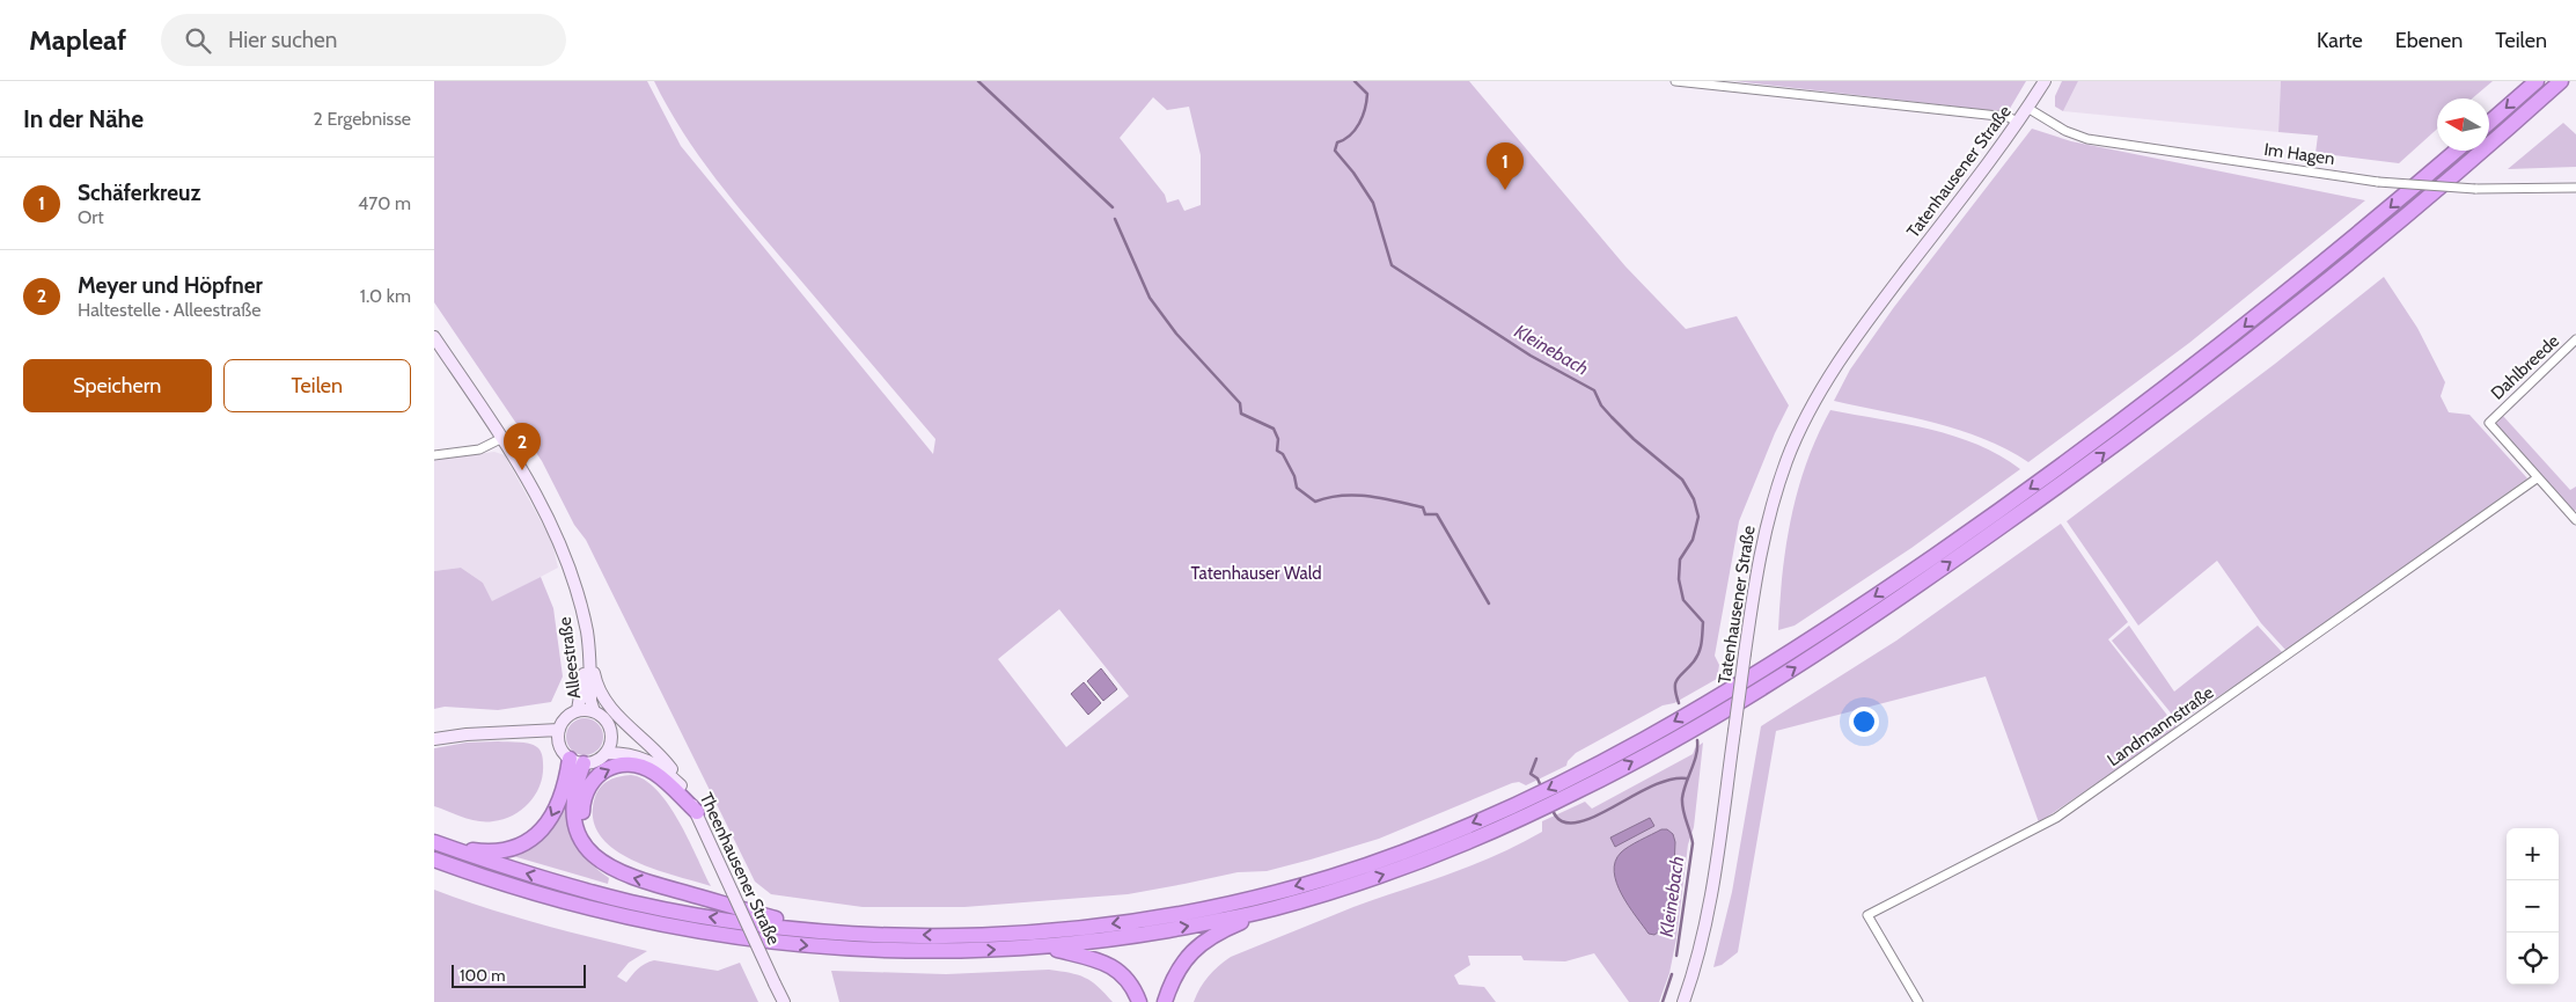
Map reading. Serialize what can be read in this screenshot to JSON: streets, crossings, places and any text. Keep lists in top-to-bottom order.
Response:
{
  "streets": {
    "street": [
      "Im Hagen",
      "Tatenhausener Straße",
      "Dahlbreede",
      "Alleestraße",
      "Landmannstraße",
      "Theenhausener Straße"
    ]
  },
  "crossings": [
    ["Im Hagen", "Tatenhausener Straße"],
    ["Dahlbreede", "Landmannstraße"],
    ["Alleestraße", "Theenhausener Straße"]
  ],
  "water": ["Kleinebach"],
  "parks": ["Tatenhauser Wald"],
  "scale_bar": "100 m",
  "north": "left",
  "page": {
    "header": "Mapleaf",
    "search": "Hier suchen",
    "nav": ["Karte", "Ebenen", "Teilen"],
    "heading": ["In der Nähe", "2 Ergebnisse"],
    "pins": ["1", "2"],
    "list": [
      {
        "mark": "1",
        "name": "Schäferkreuz",
        "note": "Ort",
        "value": "470 m"
      },
      {
        "mark": "2",
        "name": "Meyer und Höpfner",
        "note": "Haltestelle · Alleestraße",
        "value": "1.0 km"
      }
    ],
    "buttons": ["Speichern", "Teilen"],
    "map_buttons": ["+", "−"],
    "scale": "100 m"
  }
}
